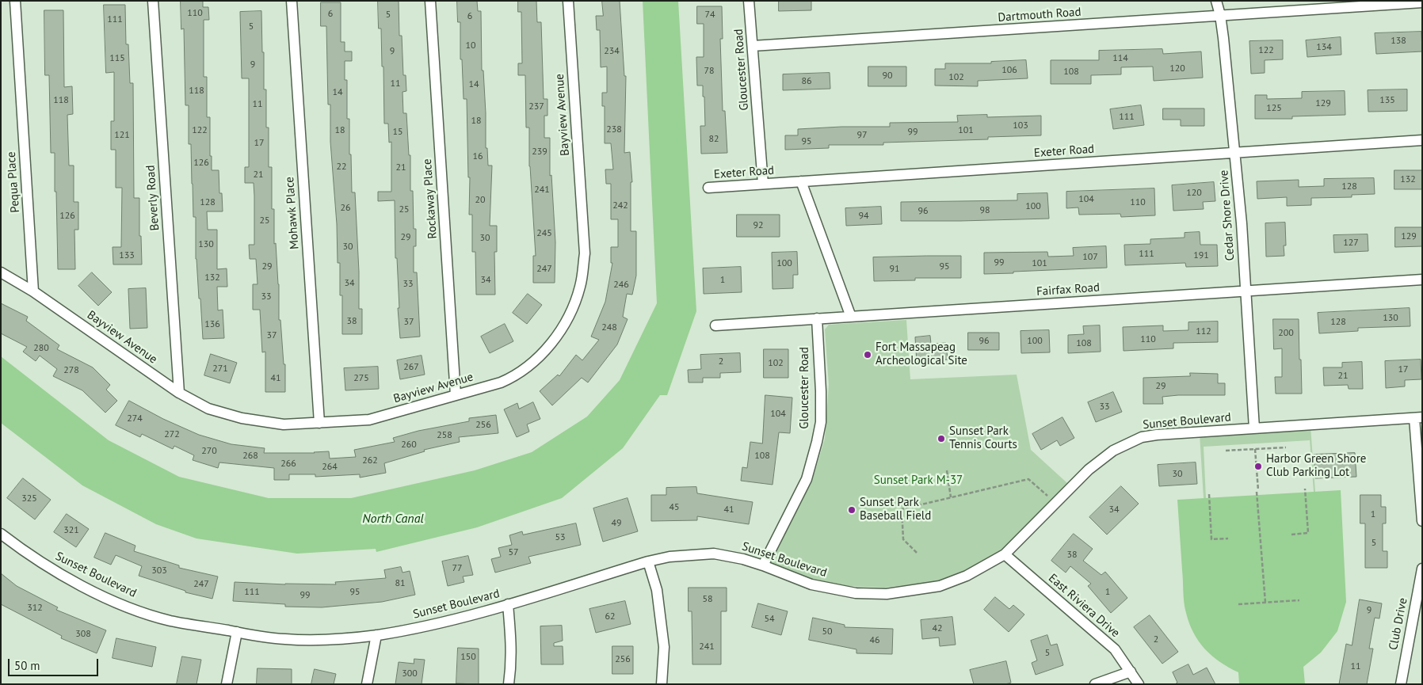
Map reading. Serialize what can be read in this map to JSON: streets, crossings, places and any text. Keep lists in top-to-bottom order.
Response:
{
  "streets": {
    "street": [
      "Dartmouth Road",
      "Gloucester Road",
      "Bayview Avenue",
      "Exeter Road",
      "Pequa Place",
      "Beverly Road",
      "Rockaway Place",
      "Mohawk Place",
      "Cedar Shore Drive",
      "Fairfax Road",
      "Sunset Boulevard",
      "East Riviera Drive",
      "Club Drive"
    ]
  },
  "crossings": [
    ["Dartmouth Road", "Gloucester Road"],
    ["Dartmouth Road", "Cedar Shore Drive"],
    ["Gloucester Road", "Exeter Road"],
    ["Gloucester Road", "Fairfax Road"],
    ["Gloucester Road", "Sunset Boulevard"],
    ["Bayview Avenue", "Pequa Place"],
    ["Bayview Avenue", "Beverly Road"],
    ["Bayview Avenue", "Rockaway Place"],
    ["Bayview Avenue", "Mohawk Place"],
    ["Exeter Road", "Cedar Shore Drive"],
    ["Cedar Shore Drive", "Fairfax Road"],
    ["Cedar Shore Drive", "Sunset Boulevard"],
    ["Sunset Boulevard", "East Riviera Drive"]
  ],
  "water": ["North Canal"],
  "parks": ["Sunset Park M-37"],
  "places": [
    "Fort Massapeag Archeological Site",
    "Sunset Park Tennis Courts",
    "Harbor Green Shore Club Parking Lot",
    "Sunset Park Baseball Field"
  ],
  "house_numbers": [
    "110",
    "6",
    "5",
    "74",
    "6",
    "111",
    "5",
    "138",
    "10",
    "134",
    "122",
    "9",
    "234",
    "115",
    "114",
    "9",
    "120",
    "106",
    "78",
    "108",
    "90",
    "102",
    "86",
    "11",
    "14",
    "118",
    "14",
    "118",
    "135",
    "129",
    "11",
    "237",
    "125",
    "111",
    "18",
    "103",
    "238",
    "122",
    "18",
    "101",
    "15",
    "99",
    "121",
    "97",
    "82",
    "95",
    "17",
    "239",
    "16",
    "126",
    "22",
    "21",
    "21",
    "132",
    "128",
    "241",
    "120",
    "104",
    "20",
    "128",
    "110",
    "242",
    "100",
    "26",
    "25",
    "98",
    "96",
    "126",
    "94",
    "25",
    "92",
    "245",
    "129",
    "29",
    "30",
    "127",
    "130",
    "30",
    "111",
    "133",
    "191",
    "107",
    "99",
    "100",
    "101",
    "29",
    "95",
    "247",
    "91",
    "132",
    "34",
    "1",
    "34",
    "33",
    "246",
    "33",
    "130",
    "38",
    "37",
    "128",
    "136",
    "248",
    "112",
    "200",
    "37",
    "110",
    "96",
    "100",
    "108",
    "280",
    "2",
    "102",
    "267",
    "271",
    "17",
    "278",
    "21",
    "41",
    "275",
    "29",
    "33",
    "104",
    "274",
    "256",
    "272",
    "258",
    "260",
    "270",
    "268",
    "108",
    "262",
    "266",
    "264",
    "30",
    "325",
    "45",
    "41",
    "34",
    "1",
    "49",
    "321",
    "53",
    "5",
    "57",
    "38",
    "77",
    "303",
    "81",
    "247",
    "111",
    "95",
    "1",
    "99",
    "58",
    "312",
    "9",
    "62",
    "54",
    "42",
    "50",
    "308",
    "2",
    "46",
    "241",
    "5",
    "150",
    "256",
    "11",
    "300"
  ],
  "scale_bar": "50 m"
}
